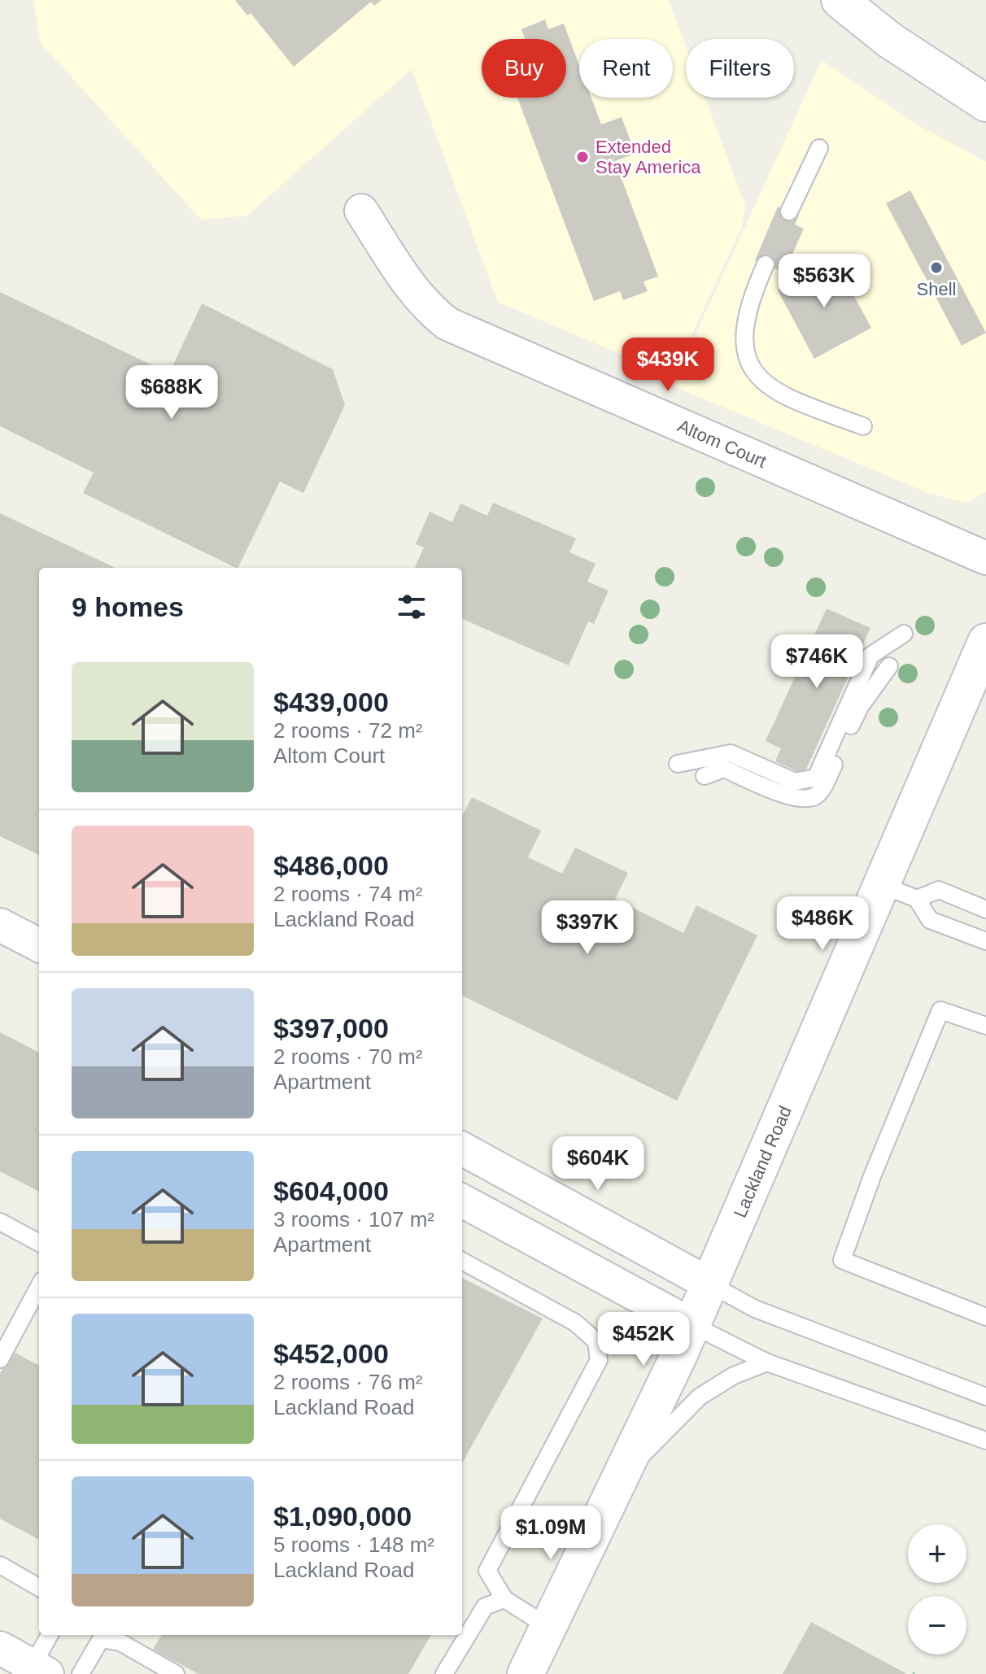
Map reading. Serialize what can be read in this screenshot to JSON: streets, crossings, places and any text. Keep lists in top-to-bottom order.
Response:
{
  "streets": {
    "street": ["Altom Court", "Lackland Road"]
  },
  "places": ["Extended Stay America", "Shell"],
  "page": {
    "chip": ["Buy", "Rent", "Filters"],
    "price": [
      "$563K",
      "$439K",
      "$688K",
      "$746K",
      "$486K",
      "$397K",
      "$604K",
      "$452K",
      "$1.09M"
    ],
    "heading": "9 homes",
    "list": [
      {
        "name": "$439,000",
        "note": "2 rooms · 72 m² · Altom Court"
      },
      {
        "name": "$486,000",
        "note": "2 rooms · 74 m² · Lackland Road"
      },
      {
        "name": "$397,000",
        "note": "2 rooms · 70 m² · Apartment"
      },
      {
        "name": "$604,000",
        "note": "3 rooms · 107 m² · Apartment"
      },
      {
        "name": "$452,000",
        "note": "2 rooms · 76 m² · Lackland Road"
      },
      {
        "name": "$1,090,000",
        "note": "5 rooms · 148 m² · Lackland Road"
      }
    ],
    "map_buttons": ["+", "−"]
  }
}
